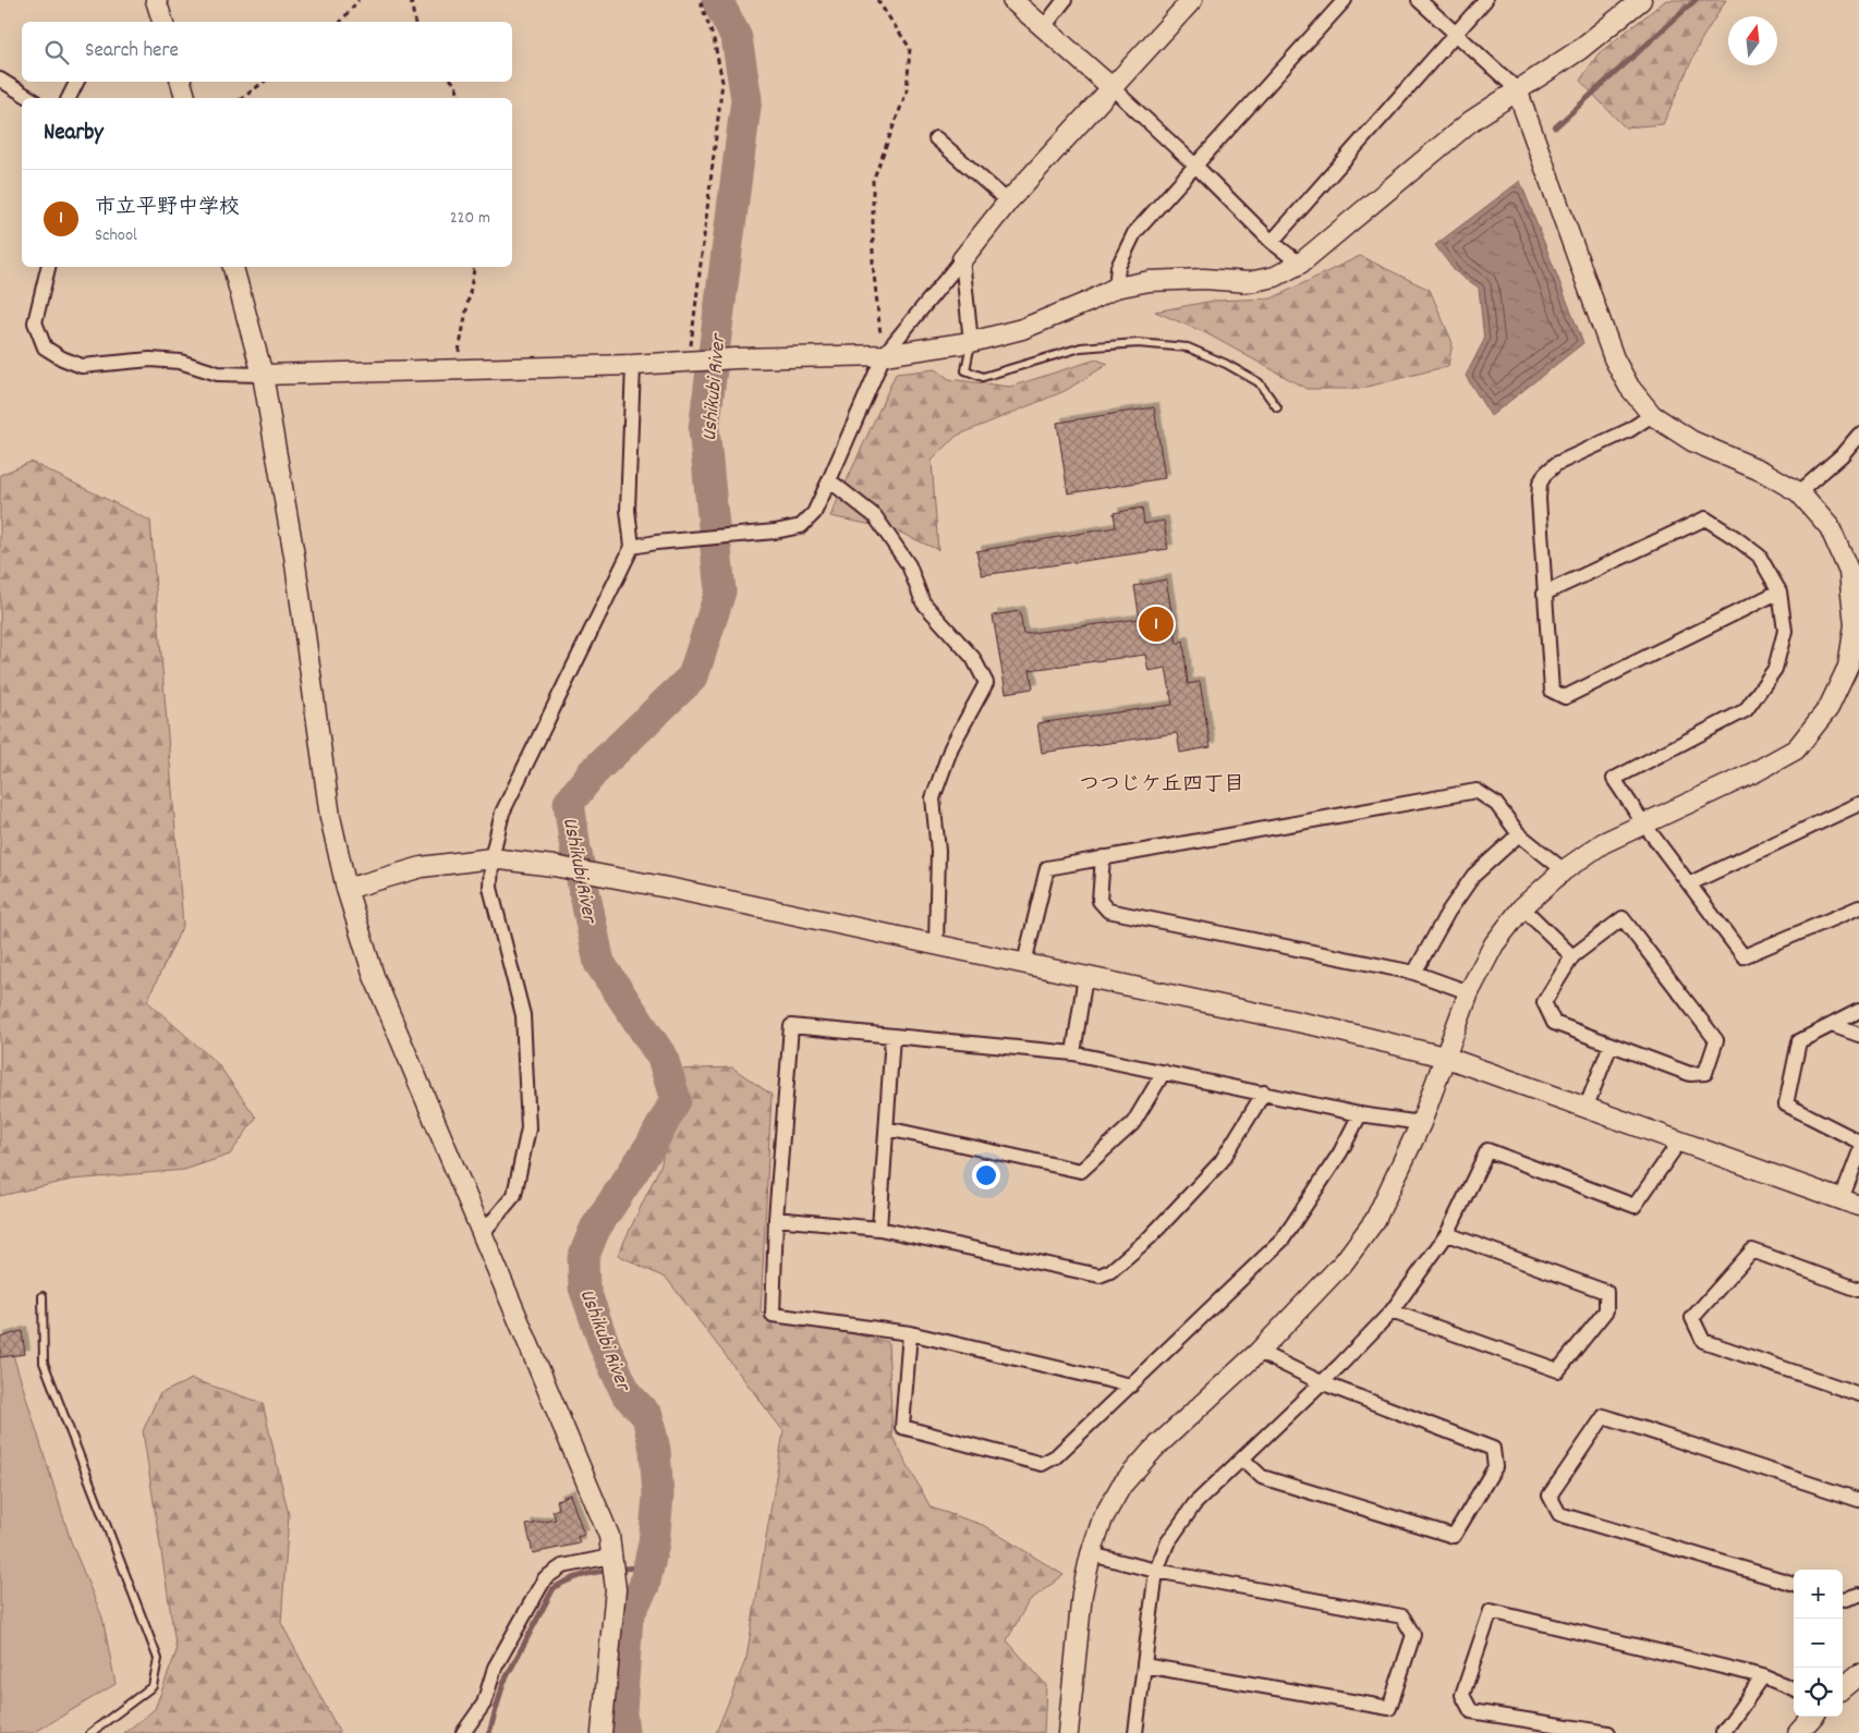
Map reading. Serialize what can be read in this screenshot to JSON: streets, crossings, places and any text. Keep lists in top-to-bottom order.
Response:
{
  "districts": ["つつじケ丘四丁目"],
  "water": ["Ushikubi River"],
  "north": "top",
  "page": {
    "search": "Search here",
    "heading": "Nearby",
    "list": [
      {
        "mark": "1",
        "name": "市立平野中学校",
        "note": "School",
        "value": "220 m"
      }
    ],
    "pins": "1",
    "map_buttons": ["+", "−"]
  }
}
